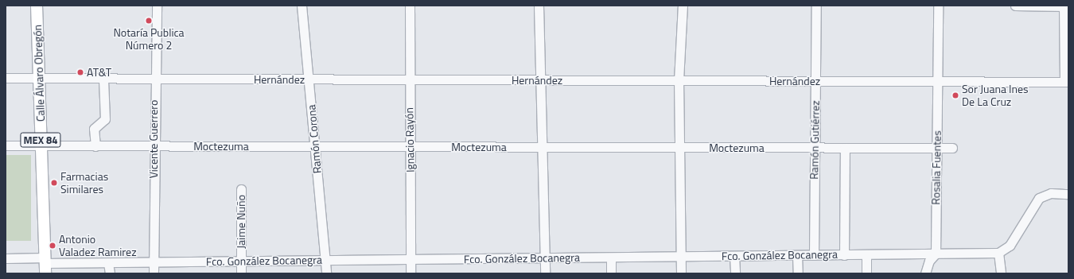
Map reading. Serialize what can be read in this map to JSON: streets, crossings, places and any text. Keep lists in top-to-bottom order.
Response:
{
  "streets": {
    "main road": ["Calle Álvaro Obregón", "MEX 84"],
    "street": [
      "Hernández",
      "Vicente Guerrero",
      "Ramón Corona",
      "Ignacio Rayón",
      "Ramón Gutiérrez",
      "Moctezuma",
      "Rosalia Fuentes",
      "Jaime Nuño",
      "Fco. González Bocanegra"
    ]
  },
  "crossings": [
    ["Calle Álvaro Obregón", "Hernández"],
    ["Calle Álvaro Obregón", "Moctezuma"],
    ["Calle Álvaro Obregón", "Fco. González Bocanegra"],
    ["Hernández", "Vicente Guerrero"],
    ["Hernández", "Ramón Corona"],
    ["Hernández", "Ignacio Rayón"],
    ["Hernández", "Ramón Gutiérrez"],
    ["Hernández", "Rosalia Fuentes"],
    ["Vicente Guerrero", "Moctezuma"],
    ["Vicente Guerrero", "Fco. González Bocanegra"],
    ["Ramón Corona", "Moctezuma"],
    ["Ramón Corona", "Fco. González Bocanegra"],
    ["Ignacio Rayón", "Moctezuma"],
    ["Ignacio Rayón", "Fco. González Bocanegra"],
    ["Ramón Gutiérrez", "Moctezuma"],
    ["Ramón Gutiérrez", "Fco. González Bocanegra"],
    ["Moctezuma", "Rosalia Fuentes"],
    ["Rosalia Fuentes", "Fco. González Bocanegra"],
    ["Jaime Nuño", "Fco. González Bocanegra"]
  ],
  "places": [
    "Notaría Publica Número 2",
    "AT&T",
    "Sor Juana Ines De La Cruz",
    "Farmacias Similares",
    "Antonio Valadez Ramirez"
  ]
}
